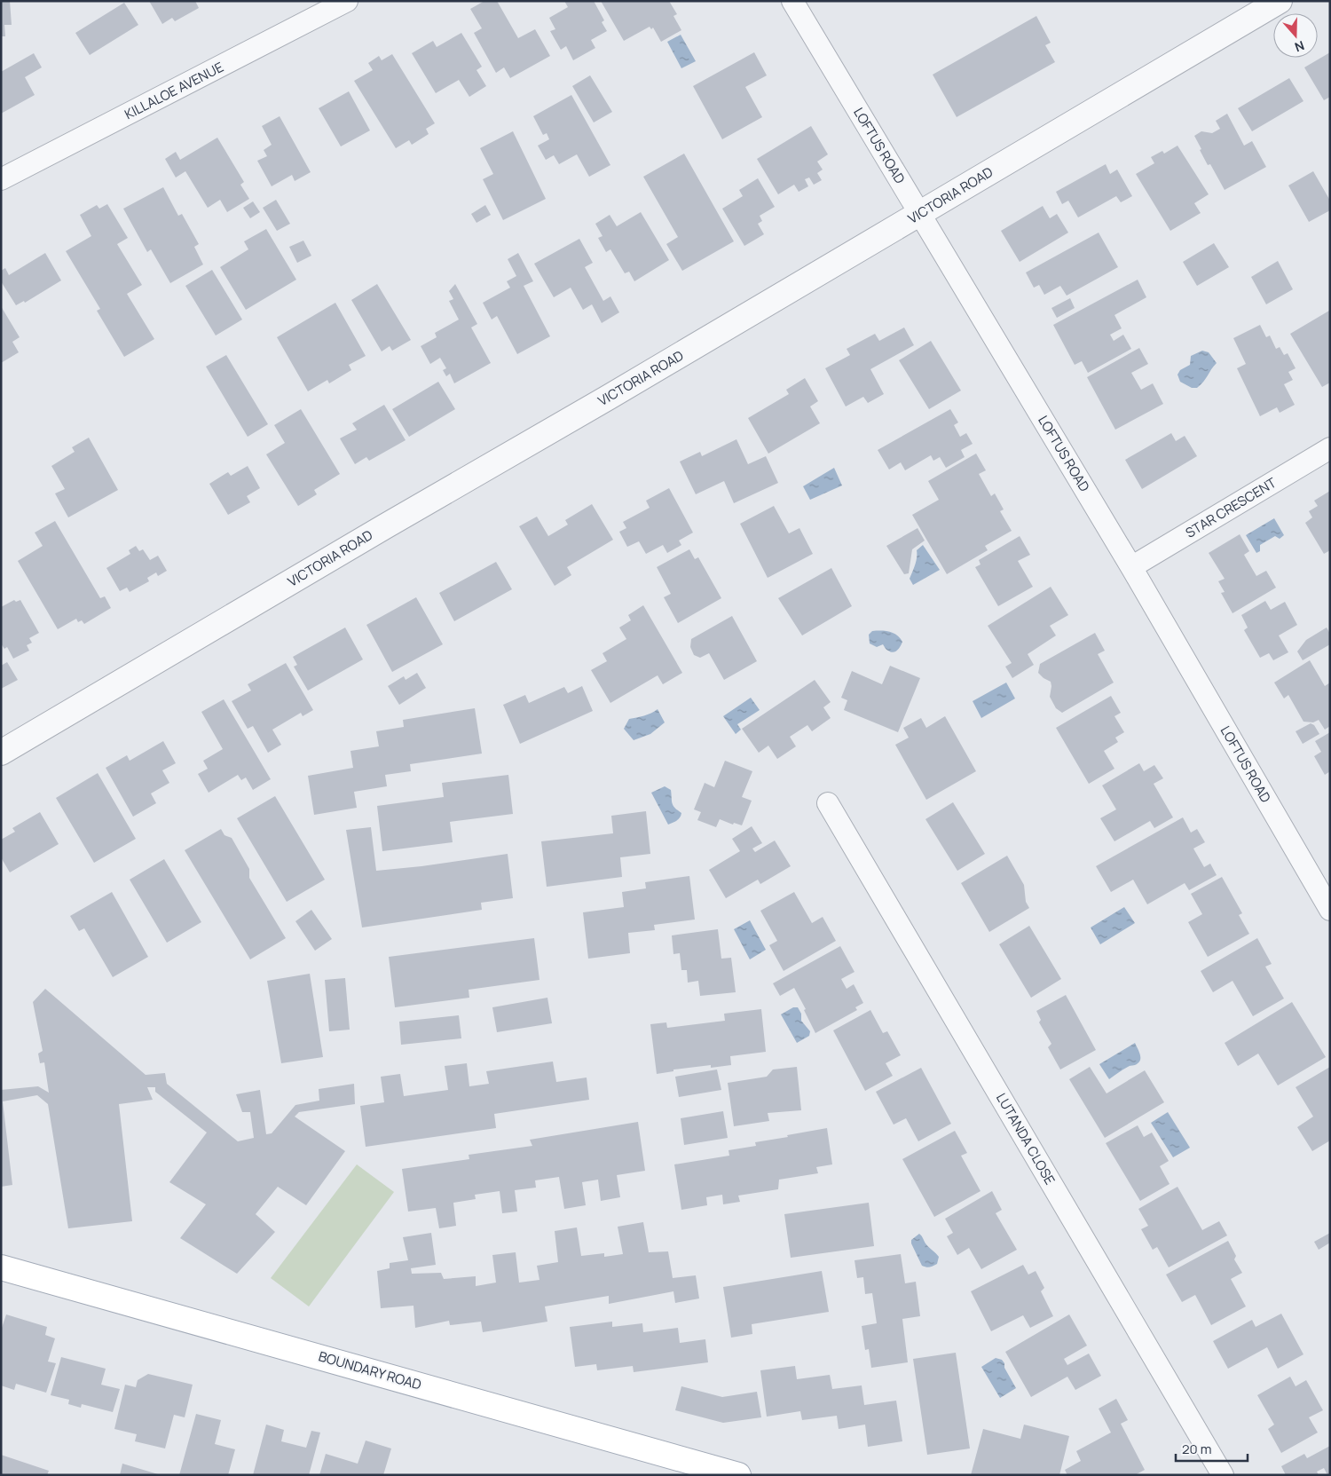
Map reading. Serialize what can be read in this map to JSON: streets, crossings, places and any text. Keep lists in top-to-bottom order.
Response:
{
  "streets": {
    "main road": ["BOUNDARY ROAD"],
    "street": [
      "KILLALOE AVENUE",
      "LOFTUS ROAD",
      "VICTORIA ROAD",
      "STAR CRESCENT",
      "LUTANDA CLOSE"
    ]
  },
  "crossings": [
    ["LOFTUS ROAD", "VICTORIA ROAD"],
    ["LOFTUS ROAD", "STAR CRESCENT"]
  ],
  "scale_bar": "20 m",
  "north": "bottom"
}
